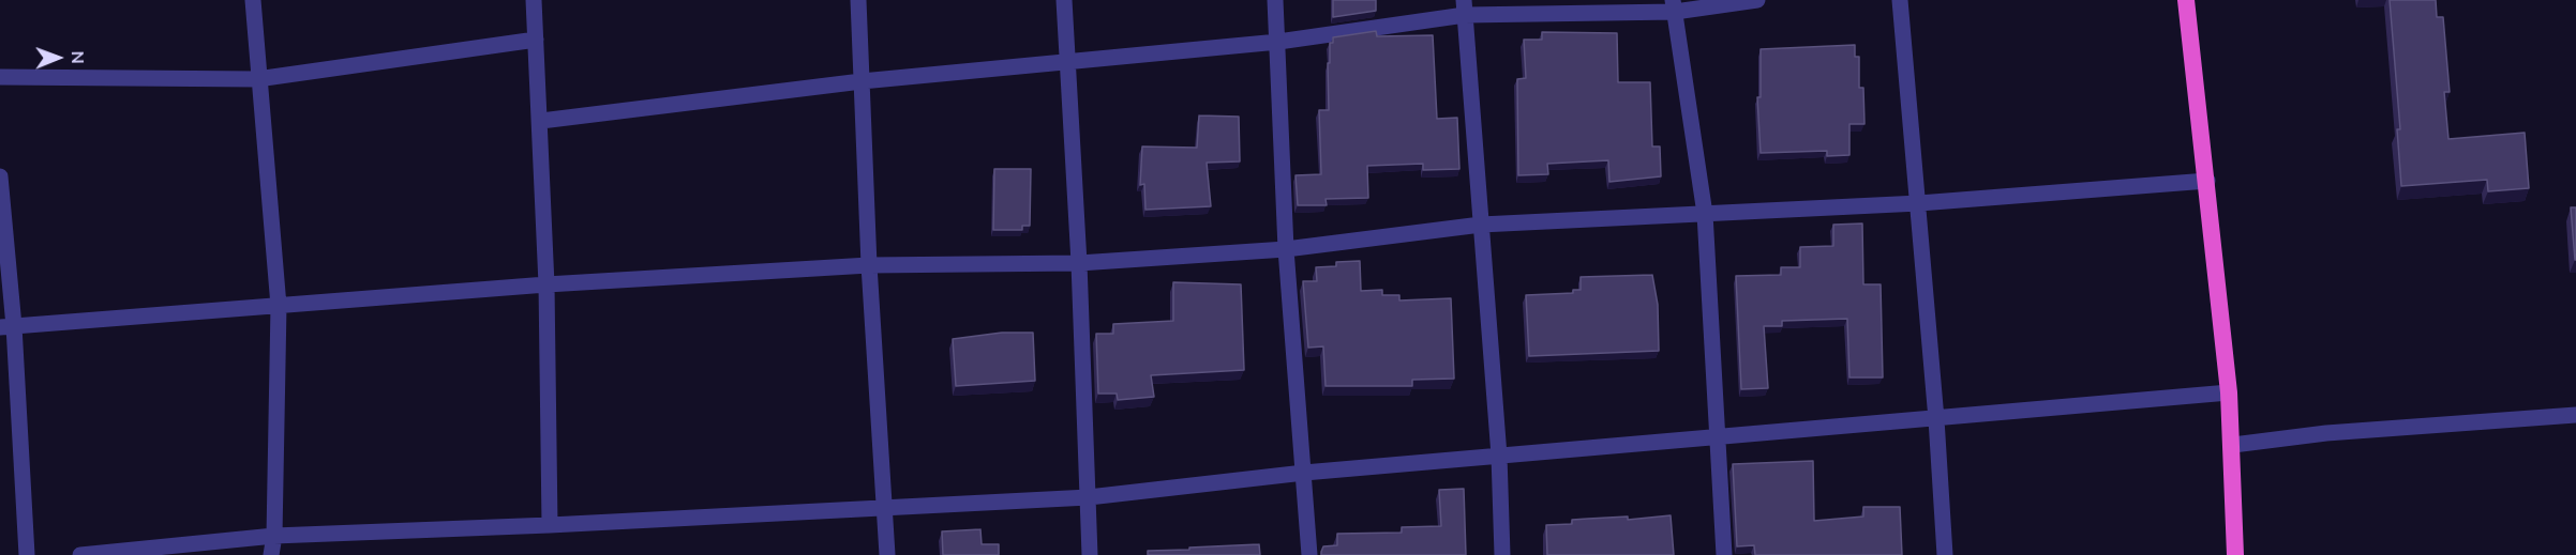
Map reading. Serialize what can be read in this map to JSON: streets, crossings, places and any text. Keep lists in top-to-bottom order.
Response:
{
  "north": "right"
}
